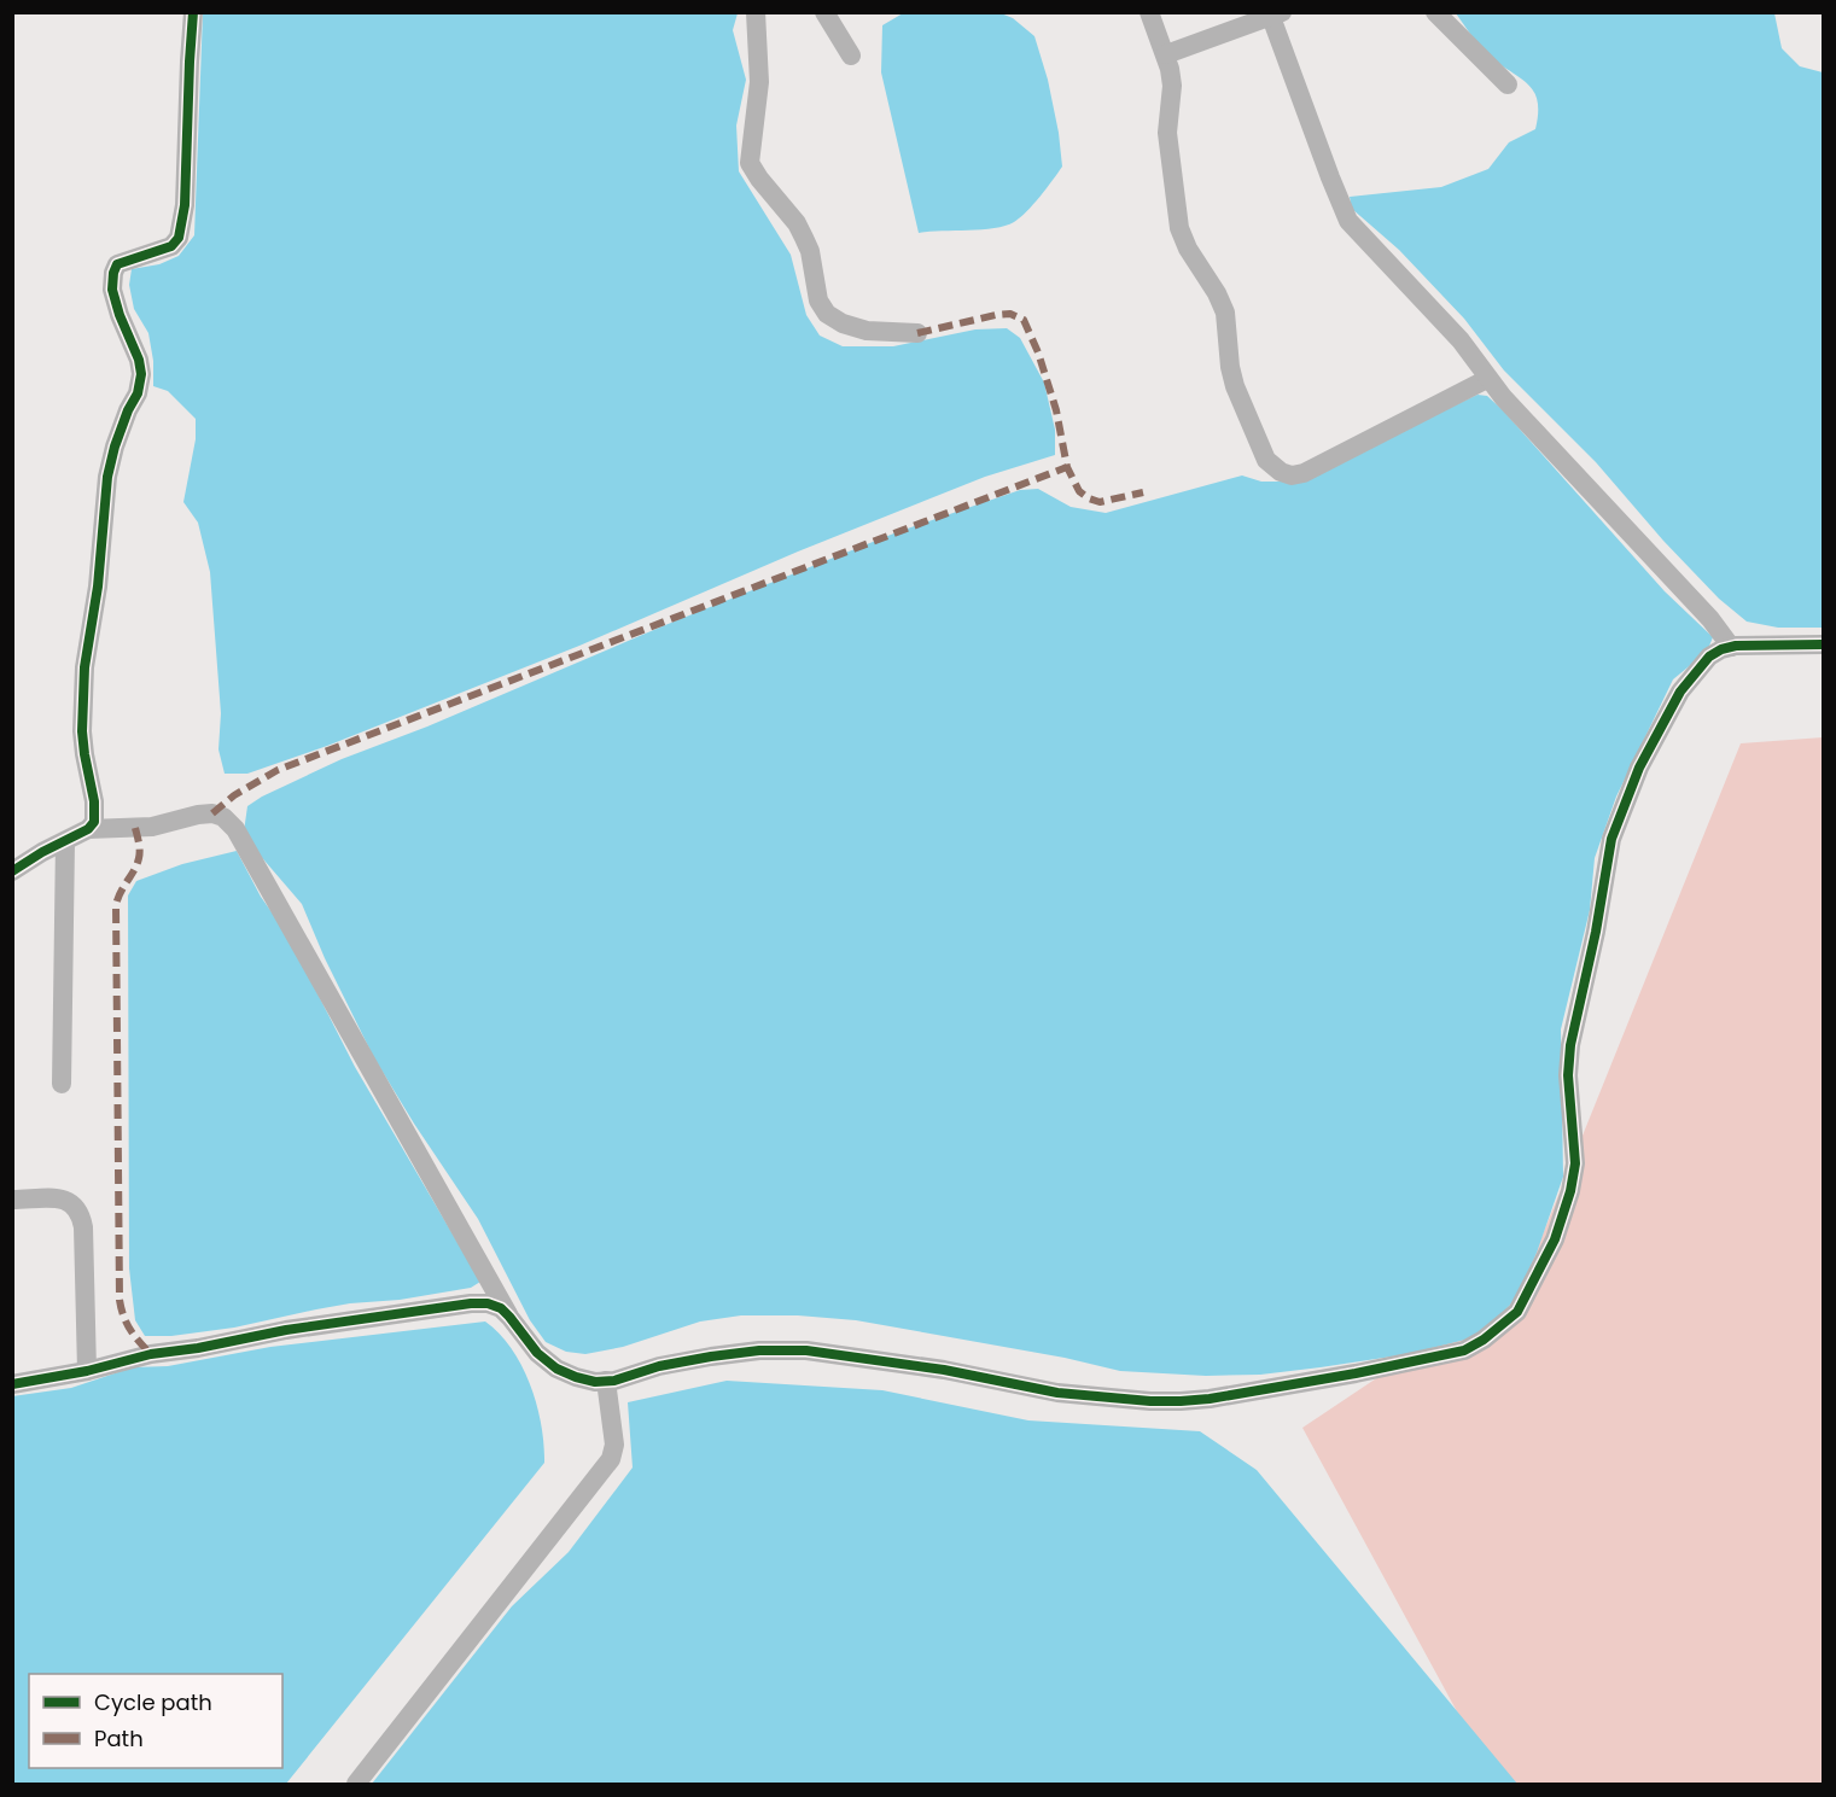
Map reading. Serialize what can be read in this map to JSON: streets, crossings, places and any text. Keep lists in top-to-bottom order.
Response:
{
  "legend": ["Cycle path", "Path"]
}
